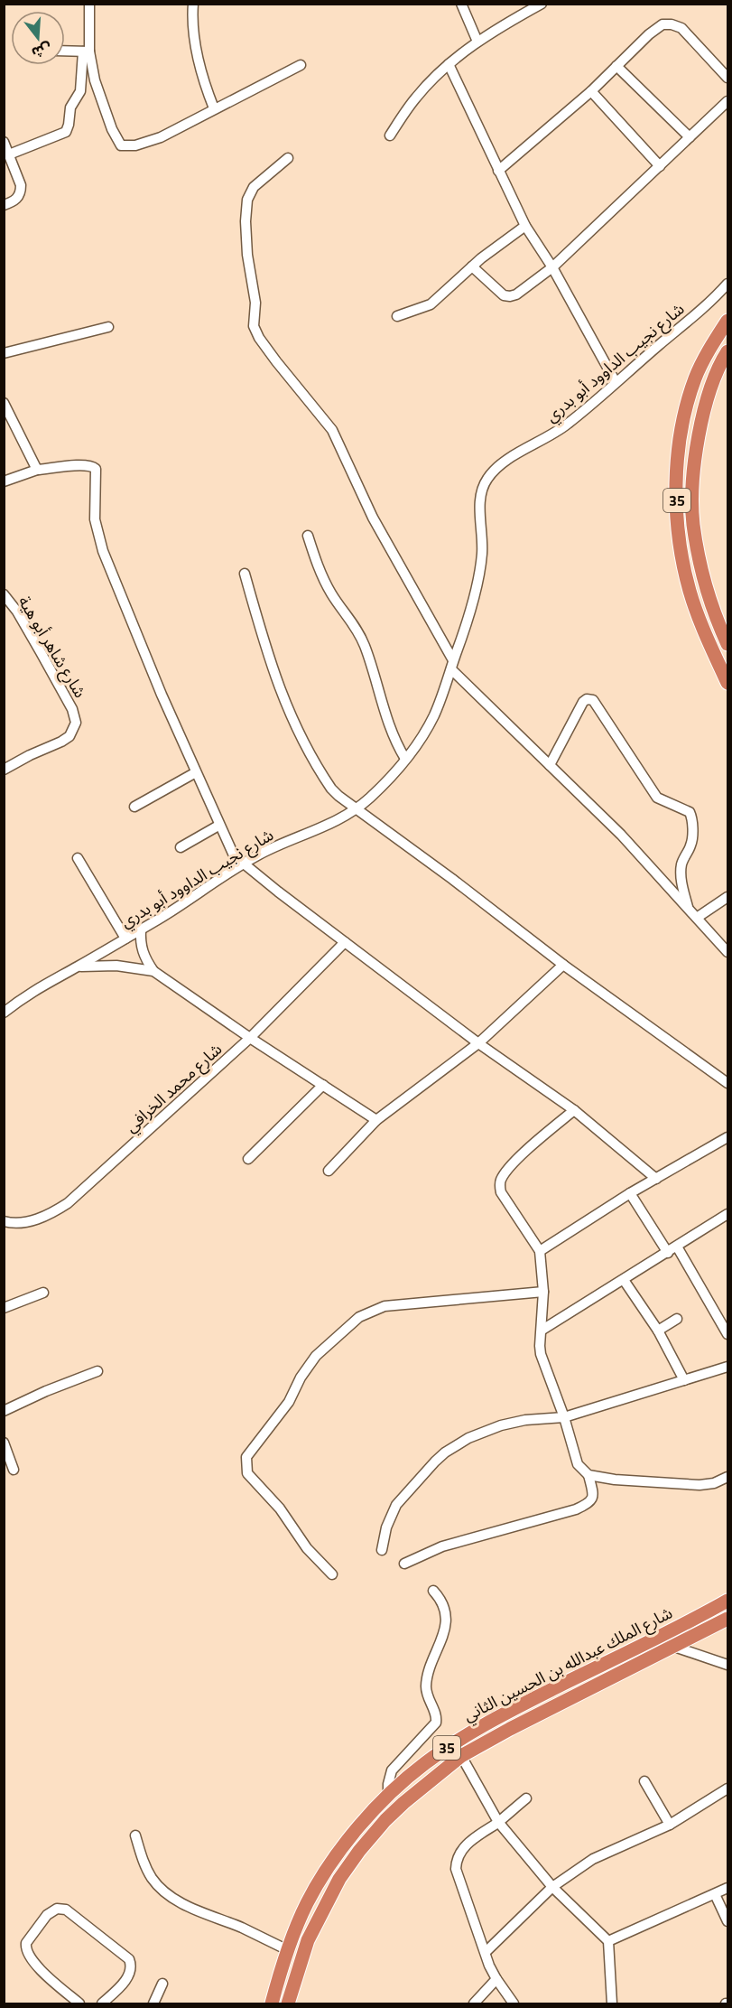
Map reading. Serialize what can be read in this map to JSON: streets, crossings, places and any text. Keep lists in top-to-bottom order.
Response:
{
  "streets": {
    "highway": ["35", "شارع الملك عبدالله بن الحسين الثاني"],
    "street": ["شارع نجيب الداوود أبو بدري", "شارع شاهر أبو هية", "شارع محمد الخرافي"]
  },
  "north": "bottom"
}
